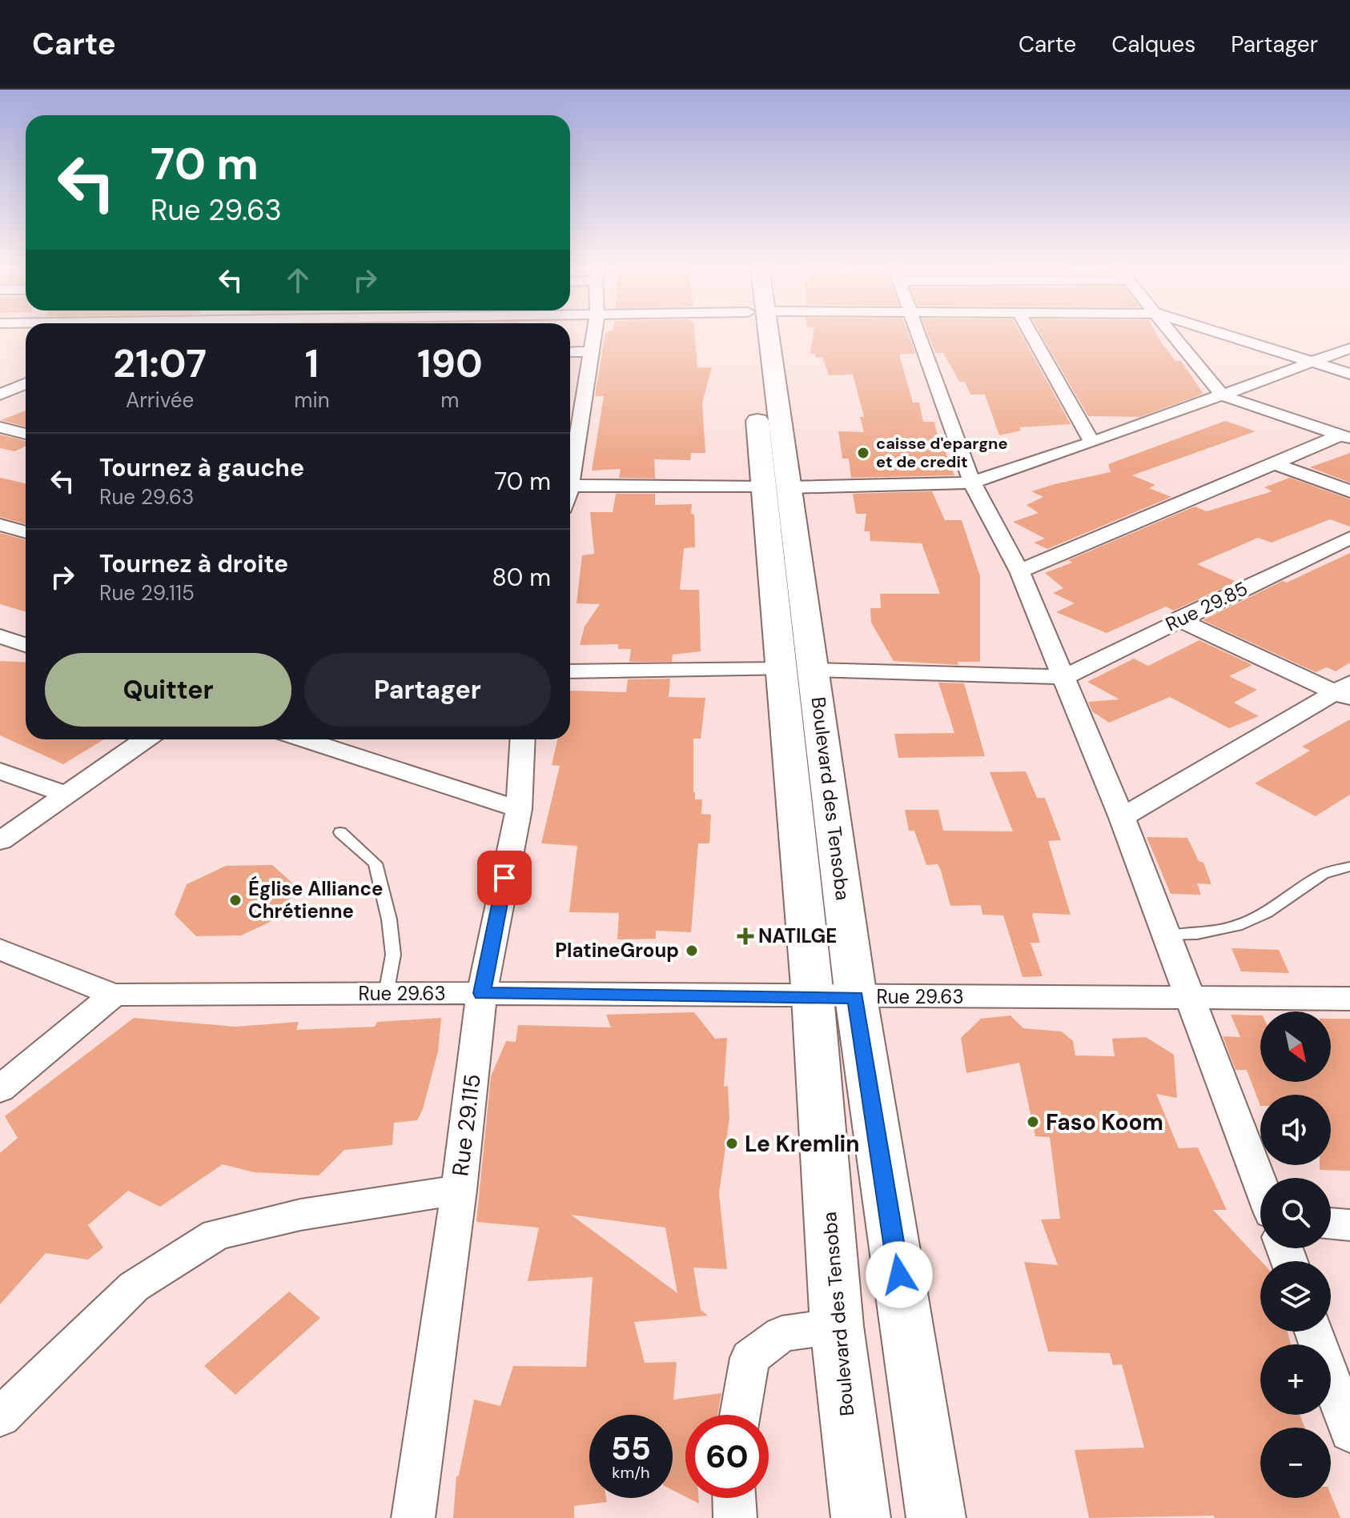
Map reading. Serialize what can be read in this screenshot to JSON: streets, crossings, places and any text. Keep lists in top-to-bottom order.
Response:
{
  "streets": {
    "main road": ["Boulevard des Tensoba"],
    "street": ["Rue 29.85", "Rue 29.63", "Rue 29.115"]
  },
  "crossings": [
    ["Boulevard des Tensoba", "Rue 29.63"],
    ["Rue 29.63", "Rue 29.115"]
  ],
  "places": {
    "other": [
      "caisse d'epargne et de credit",
      "Église Alliance Chrétienne",
      "PlatineGroup",
      "Faso Koom",
      "Le Kremlin"
    ],
    "health": ["NATILGE"]
  },
  "north": "bottom right",
  "page": {
    "header": "Carte",
    "nav": ["Carte", "Calques", "Partager"],
    "turn": ["70 m", "Rue 29.63"],
    "eta": [
      "21:07",
      "Arrivée",
      "1",
      "min",
      "190",
      "m"
    ],
    "list": [
      {
        "name": "Tournez à gauche",
        "note": "Rue 29.63",
        "value": "70 m"
      },
      {
        "name": "Tournez à droite",
        "note": "Rue 29.115",
        "value": "80 m"
      }
    ],
    "buttons": ["Quitter", "Partager"],
    "map_buttons": ["+", "−"],
    "speed": "55 km/h",
    "limit": "60"
  }
}
